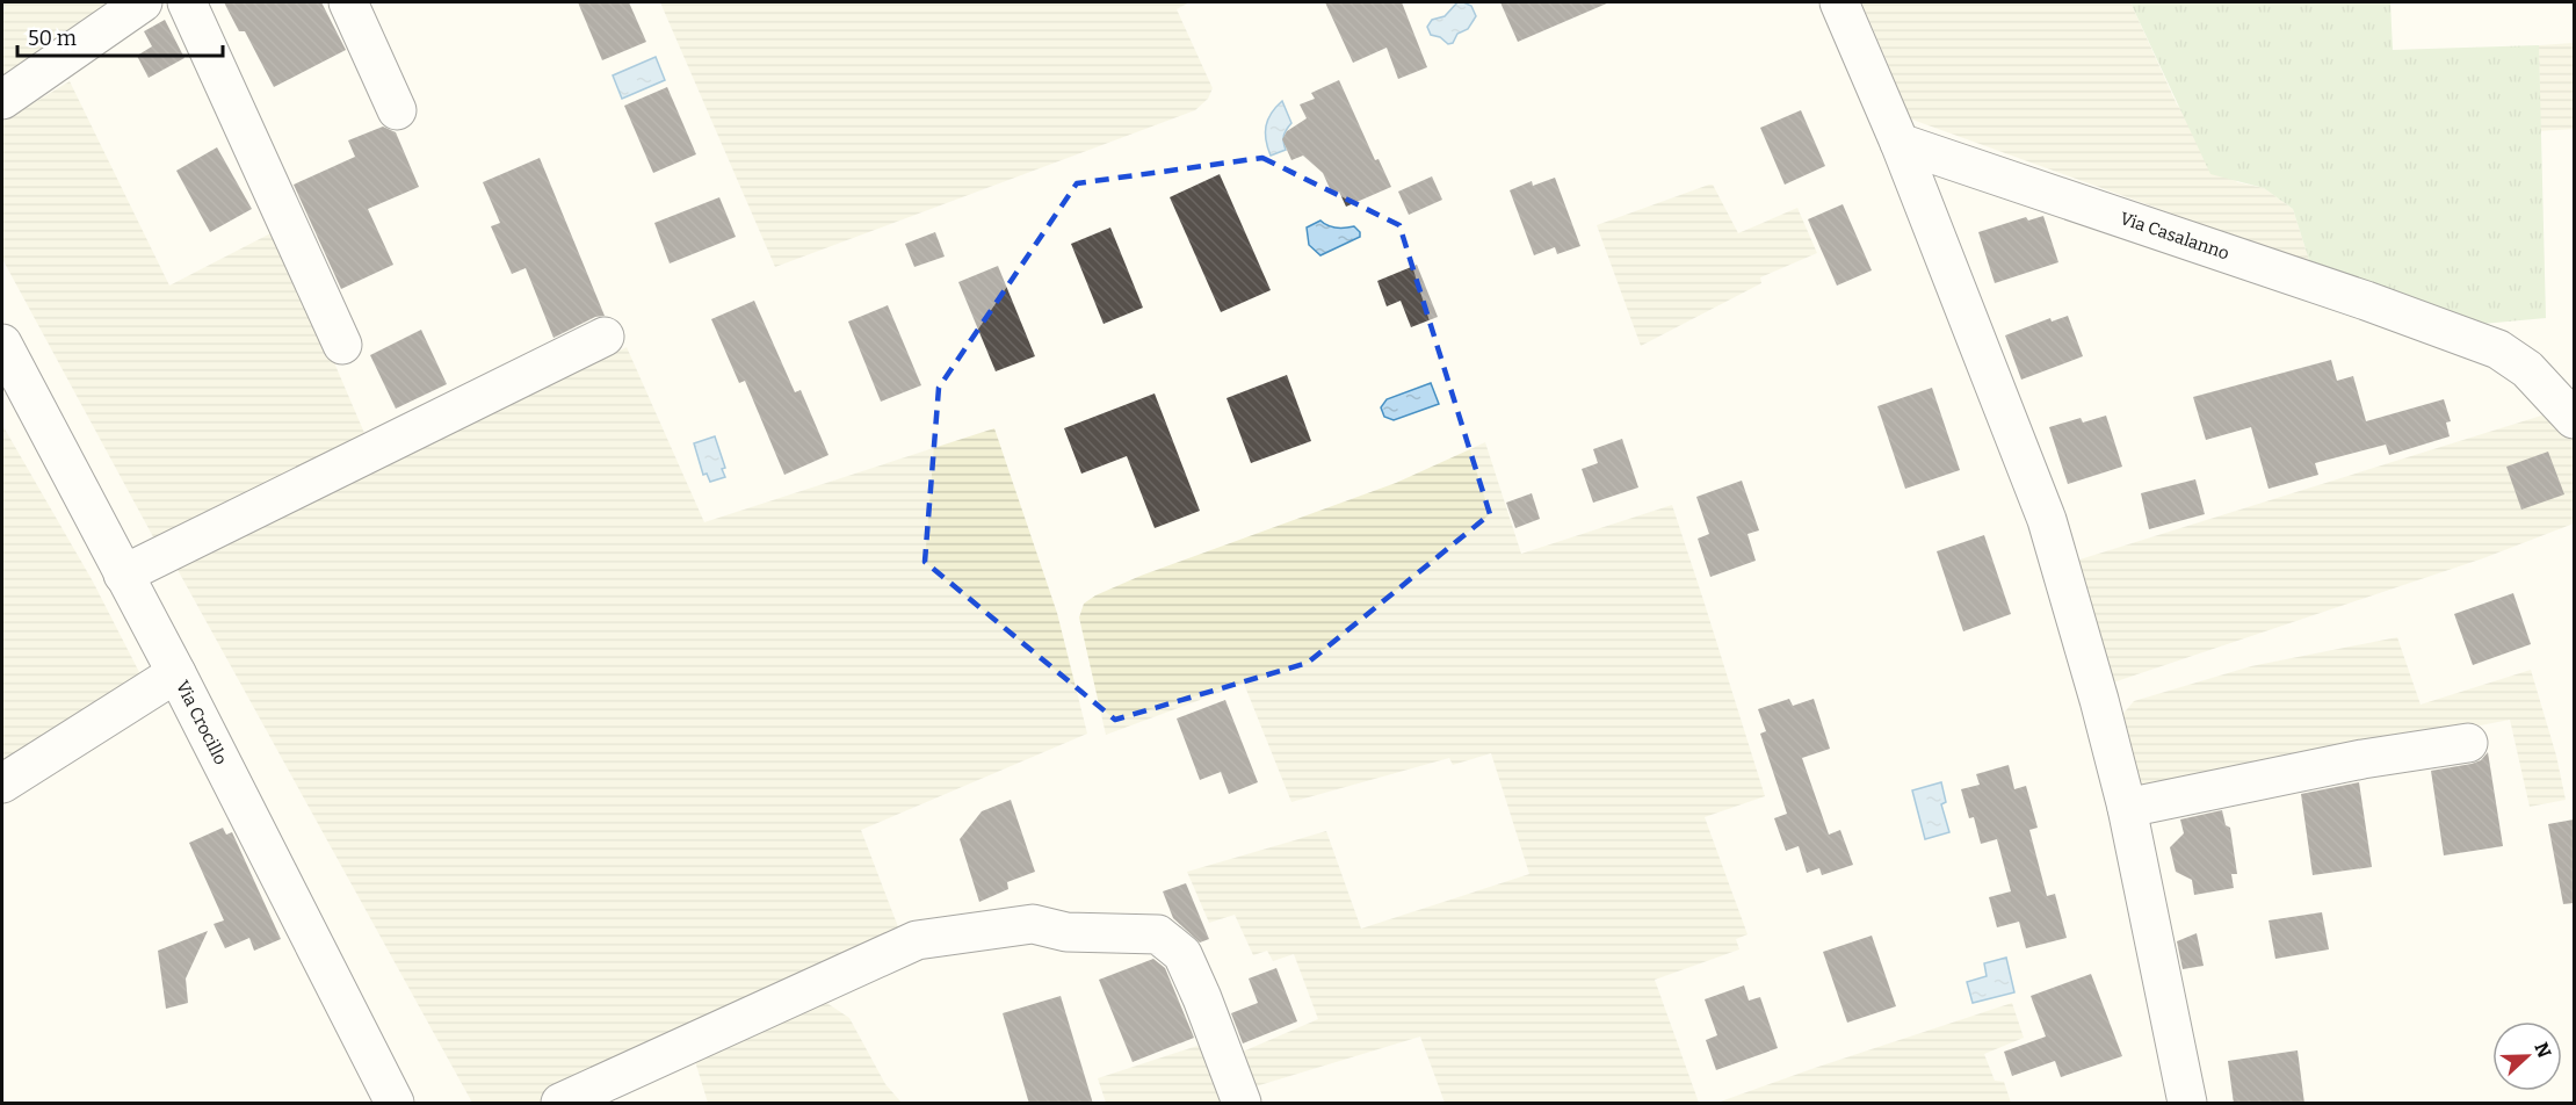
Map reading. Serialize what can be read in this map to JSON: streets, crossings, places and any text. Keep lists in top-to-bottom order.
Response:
{
  "streets": {
    "street": ["Via Casalanno", "Via Crocillo"]
  },
  "scale_bar": "50 m",
  "north": "right"
}
